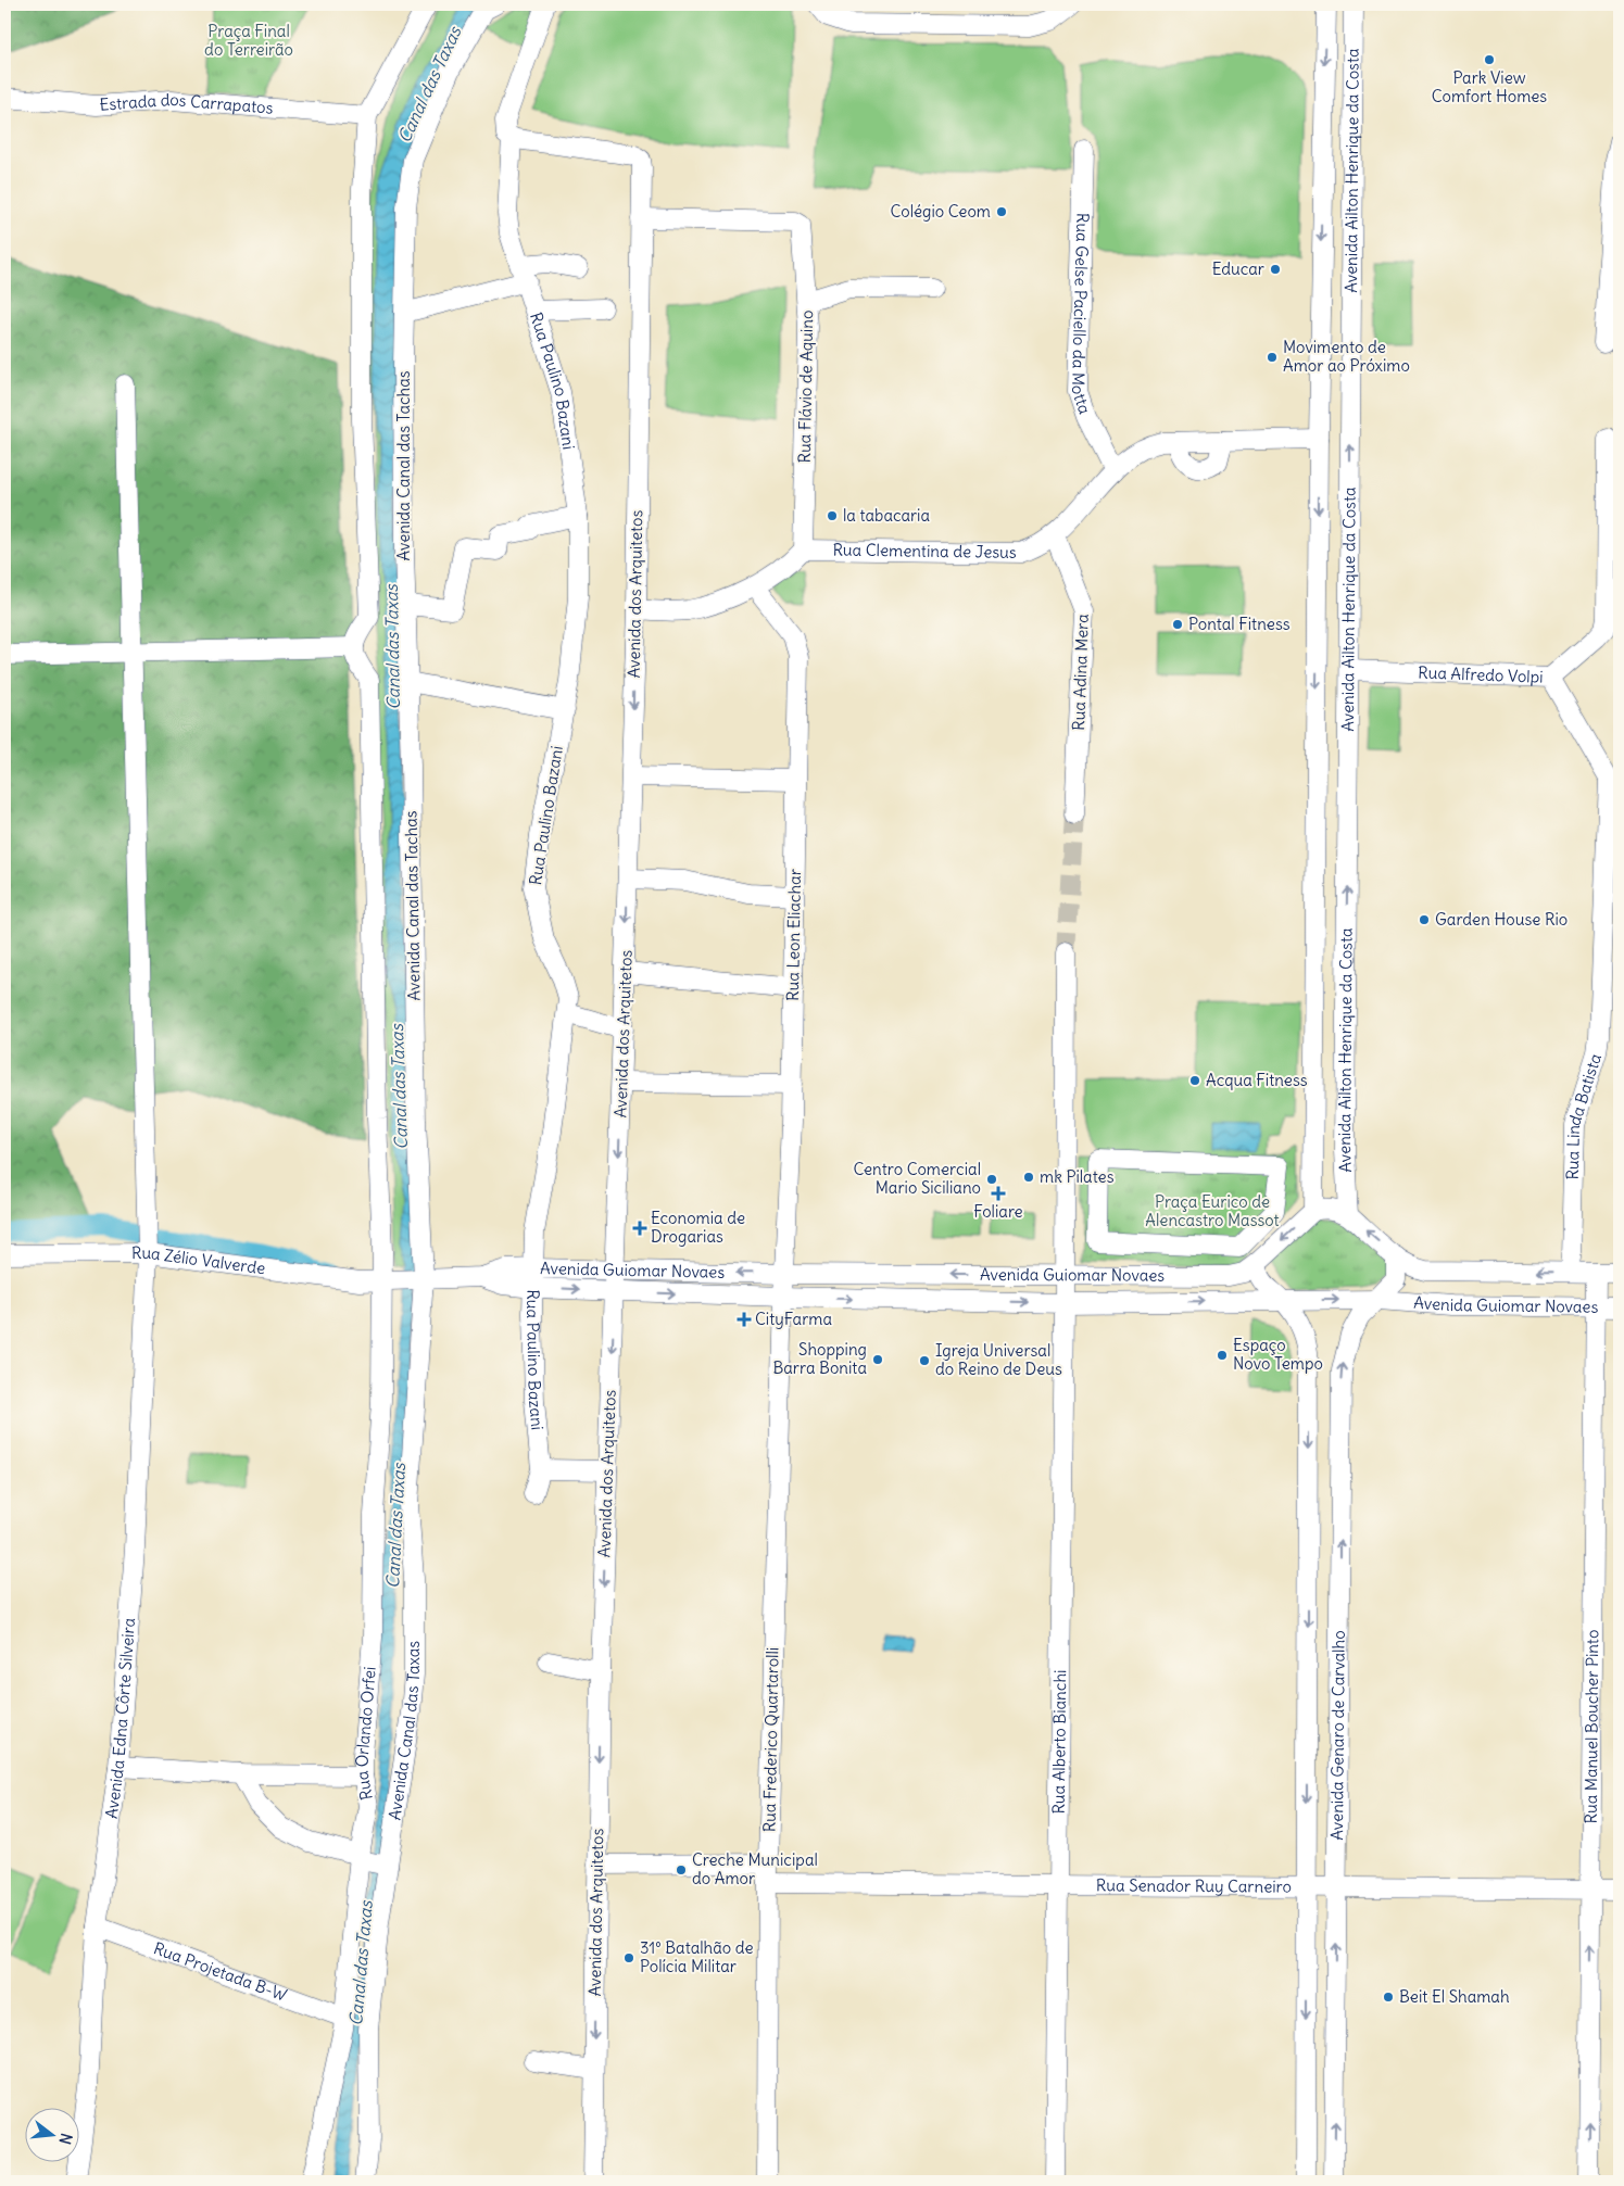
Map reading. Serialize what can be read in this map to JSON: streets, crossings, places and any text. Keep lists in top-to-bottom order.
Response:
{
  "streets": {
    "street": [
      "Estrada dos Carrapatos",
      "Avenida Ailton Henrique da Costa",
      "Rua Gelse Paciello da Motta",
      "Rua Paulino Bazani",
      "Rua Flávio de Aquino",
      "Avenida Canal das Tachas",
      "Rua Clementina de Jesus",
      "Avenida dos Arquitetos",
      "Rua Adina Mera",
      "Rua Alfredo Volpi",
      "Rua Leon Eliachar",
      "Rua Linda Batista",
      "Rua Zélio Valverde",
      "Avenida Guiomar Novaes",
      "Avenida Edna Côrte Silveira",
      "Rua Manuel Boucher Pinto",
      "Avenida Canal das Taxas",
      "Rua Orlando Orfei",
      "Avenida Genaro de Carvalho",
      "Rua Frederico Quartarolli",
      "Rua Alberto Bianchi",
      "Rua Senador Ruy Carneiro",
      "Rua Projetada B-W"
    ]
  },
  "crossings": [
    ["Avenida Ailton Henrique da Costa", "Rua Clementina de Jesus"],
    ["Avenida Ailton Henrique da Costa", "Rua Alfredo Volpi"],
    ["Avenida Ailton Henrique da Costa", "Avenida Guiomar Novaes"],
    ["Rua Gelse Paciello da Motta", "Rua Clementina de Jesus"],
    ["Rua Paulino Bazani", "Avenida dos Arquitetos"],
    ["Rua Paulino Bazani", "Avenida Guiomar Novaes"],
    ["Rua Flávio de Aquino", "Rua Clementina de Jesus"],
    ["Rua Flávio de Aquino", "Avenida dos Arquitetos"],
    ["Avenida Canal das Tachas", "Avenida Guiomar Novaes"],
    ["Avenida Canal das Tachas", "Avenida Canal das Taxas"],
    ["Rua Clementina de Jesus", "Rua Adina Mera"],
    ["Avenida dos Arquitetos", "Avenida Guiomar Novaes"],
    ["Rua Alfredo Volpi", "Rua Linda Batista"],
    ["Rua Leon Eliachar", "Avenida Guiomar Novaes"],
    ["Rua Leon Eliachar", "Rua Frederico Quartarolli"],
    ["Rua Zélio Valverde", "Avenida Guiomar Novaes"],
    ["Rua Zélio Valverde", "Avenida Edna Côrte Silveira"],
    ["Rua Zélio Valverde", "Rua Orlando Orfei"],
    ["Avenida Guiomar Novaes", "Rua Manuel Boucher Pinto"],
    ["Avenida Guiomar Novaes", "Avenida Canal das Taxas"],
    ["Avenida Guiomar Novaes", "Rua Orlando Orfei"],
    ["Avenida Guiomar Novaes", "Avenida Genaro de Carvalho"],
    ["Avenida Guiomar Novaes", "Rua Frederico Quartarolli"],
    ["Avenida Guiomar Novaes", "Rua Alberto Bianchi"],
    ["Avenida Edna Côrte Silveira", "Rua Projetada B-W"],
    ["Rua Manuel Boucher Pinto", "Rua Senador Ruy Carneiro"],
    ["Avenida Canal das Taxas", "Rua Orlando Orfei"],
    ["Rua Orlando Orfei", "Rua Projetada B-W"],
    ["Avenida Genaro de Carvalho", "Rua Senador Ruy Carneiro"],
    ["Rua Frederico Quartarolli", "Rua Senador Ruy Carneiro"],
    ["Rua Alberto Bianchi", "Rua Senador Ruy Carneiro"]
  ],
  "one_way": ["Avenida dos Arquitetos"],
  "water": ["Canal das Taxas"],
  "parks": ["Praça Final do Terreirão", "Praça Eurico de Alencastro Massot"],
  "places": {
    "other": [
      "Park View Comfort Homes",
      "Colégio Ceom",
      "Educar",
      "Movimento de Amor ao Próximo",
      "la tabacaria",
      "Pontal Fitness",
      "Garden House Rio",
      "Acqua Fitness",
      "mk Pilates",
      "Centro Comercial Mario Siciliano",
      "Espaço Novo Tempo",
      "Shopping Barra Bonita",
      "Igreja Universal do Reino de Deus",
      "Creche Municipal do Amor",
      "31º Batalhão de Polícia Militar",
      "Beit El Shamah"
    ],
    "health": ["Foliare", "Economia de Drogarias", "CityFarma"]
  },
  "north": "right"
}
